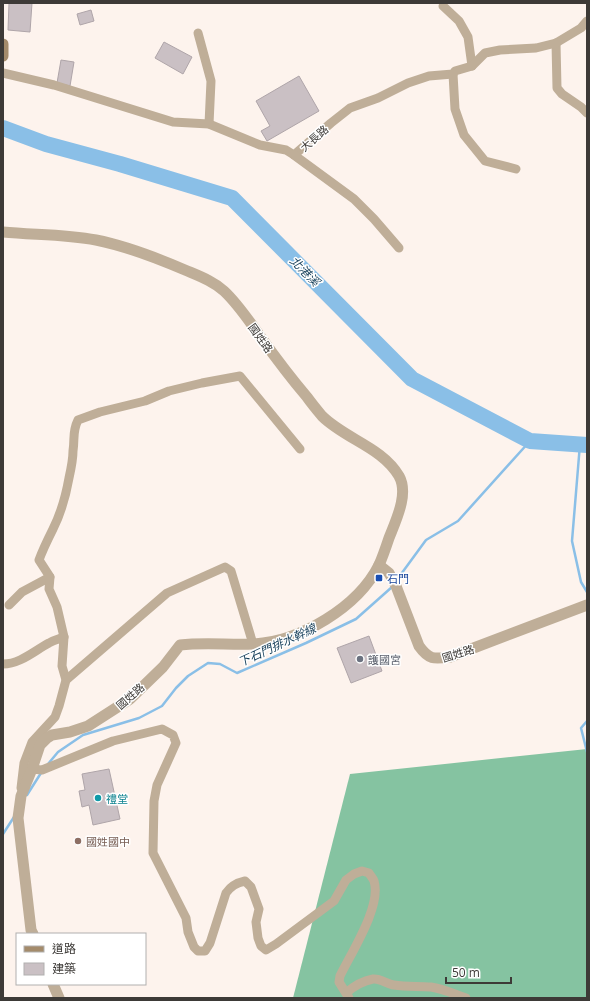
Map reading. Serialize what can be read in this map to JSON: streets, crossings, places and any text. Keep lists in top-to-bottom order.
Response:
{
  "streets": {
    "street": ["大長路", "國姓路"]
  },
  "water": ["北港溪", "下石門排水幹線"],
  "places": {
    "transit": ["石門"],
    "other": ["護國宮", "禮堂", "國姓國中"]
  },
  "legend": ["道路", "建築"],
  "scale_bar": "50 m"
}
